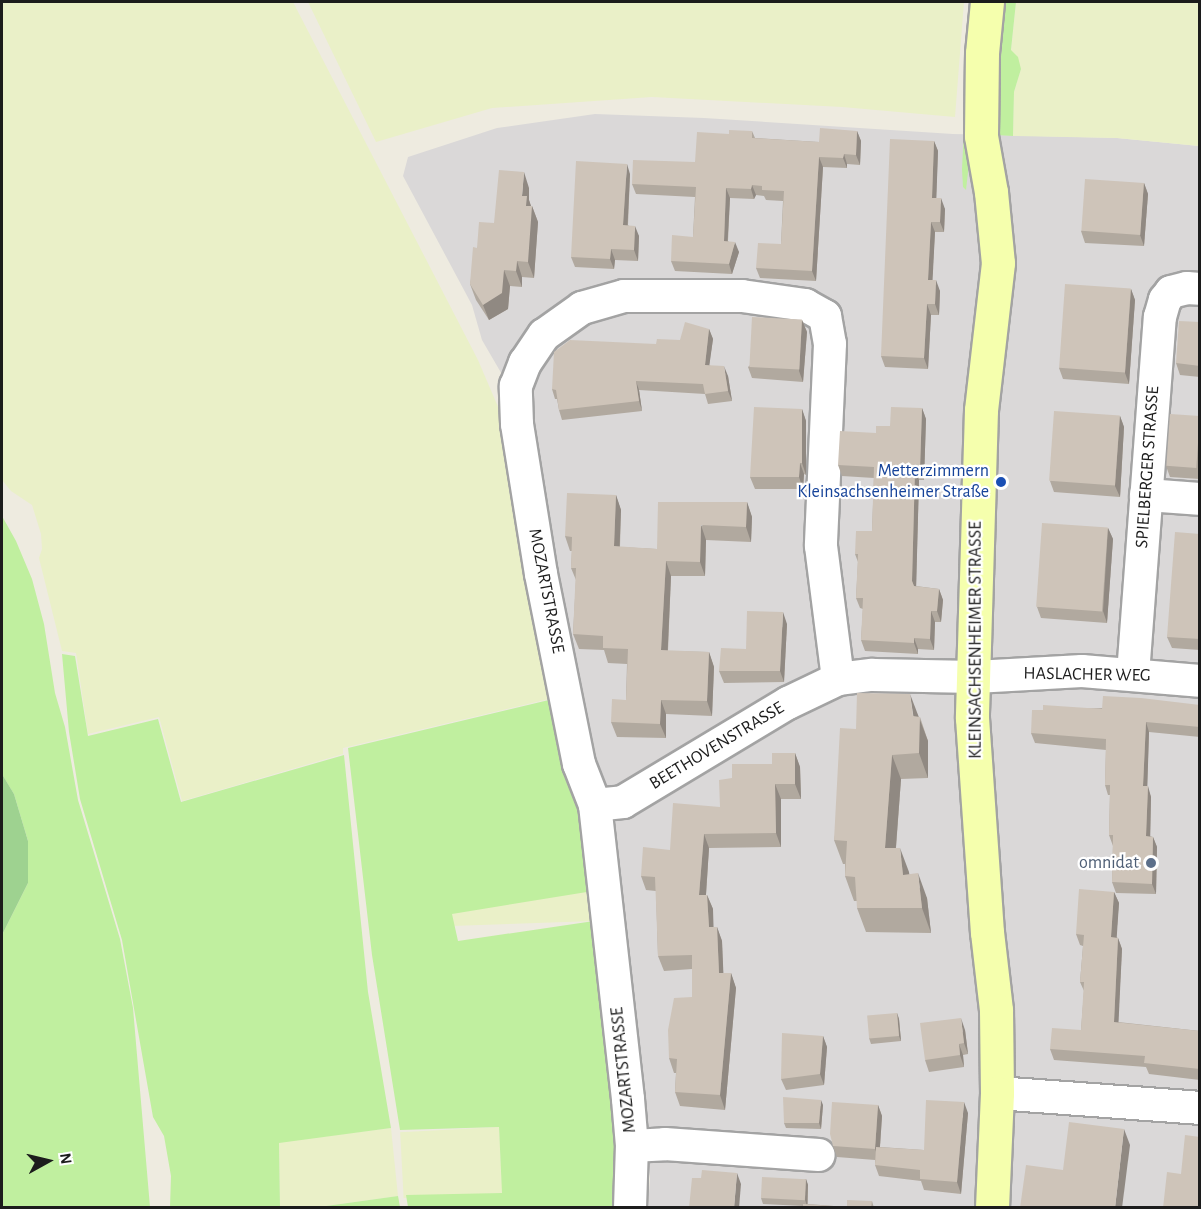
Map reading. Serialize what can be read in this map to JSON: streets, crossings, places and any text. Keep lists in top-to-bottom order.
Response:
{
  "streets": {
    "main road": ["KLEINSACHSENHEIMER STRASSE"],
    "street": [
      "SPIELBERGER STRASSE",
      "MOZARTSTRASSE",
      "HASLACHER WEG",
      "BEETHOVENSTRASSE"
    ]
  },
  "crossings": [
    ["SPIELBERGER STRASSE", "HASLACHER WEG"],
    ["MOZARTSTRASSE", "BEETHOVENSTRASSE"],
    ["KLEINSACHSENHEIMER STRASSE", "HASLACHER WEG"],
    ["KLEINSACHSENHEIMER STRASSE", "BEETHOVENSTRASSE"],
    ["HASLACHER WEG", "BEETHOVENSTRASSE"]
  ],
  "places": ["Metterzimmern Kleinsachsenheimer Straße", "omnidat"],
  "north": "right"
}
